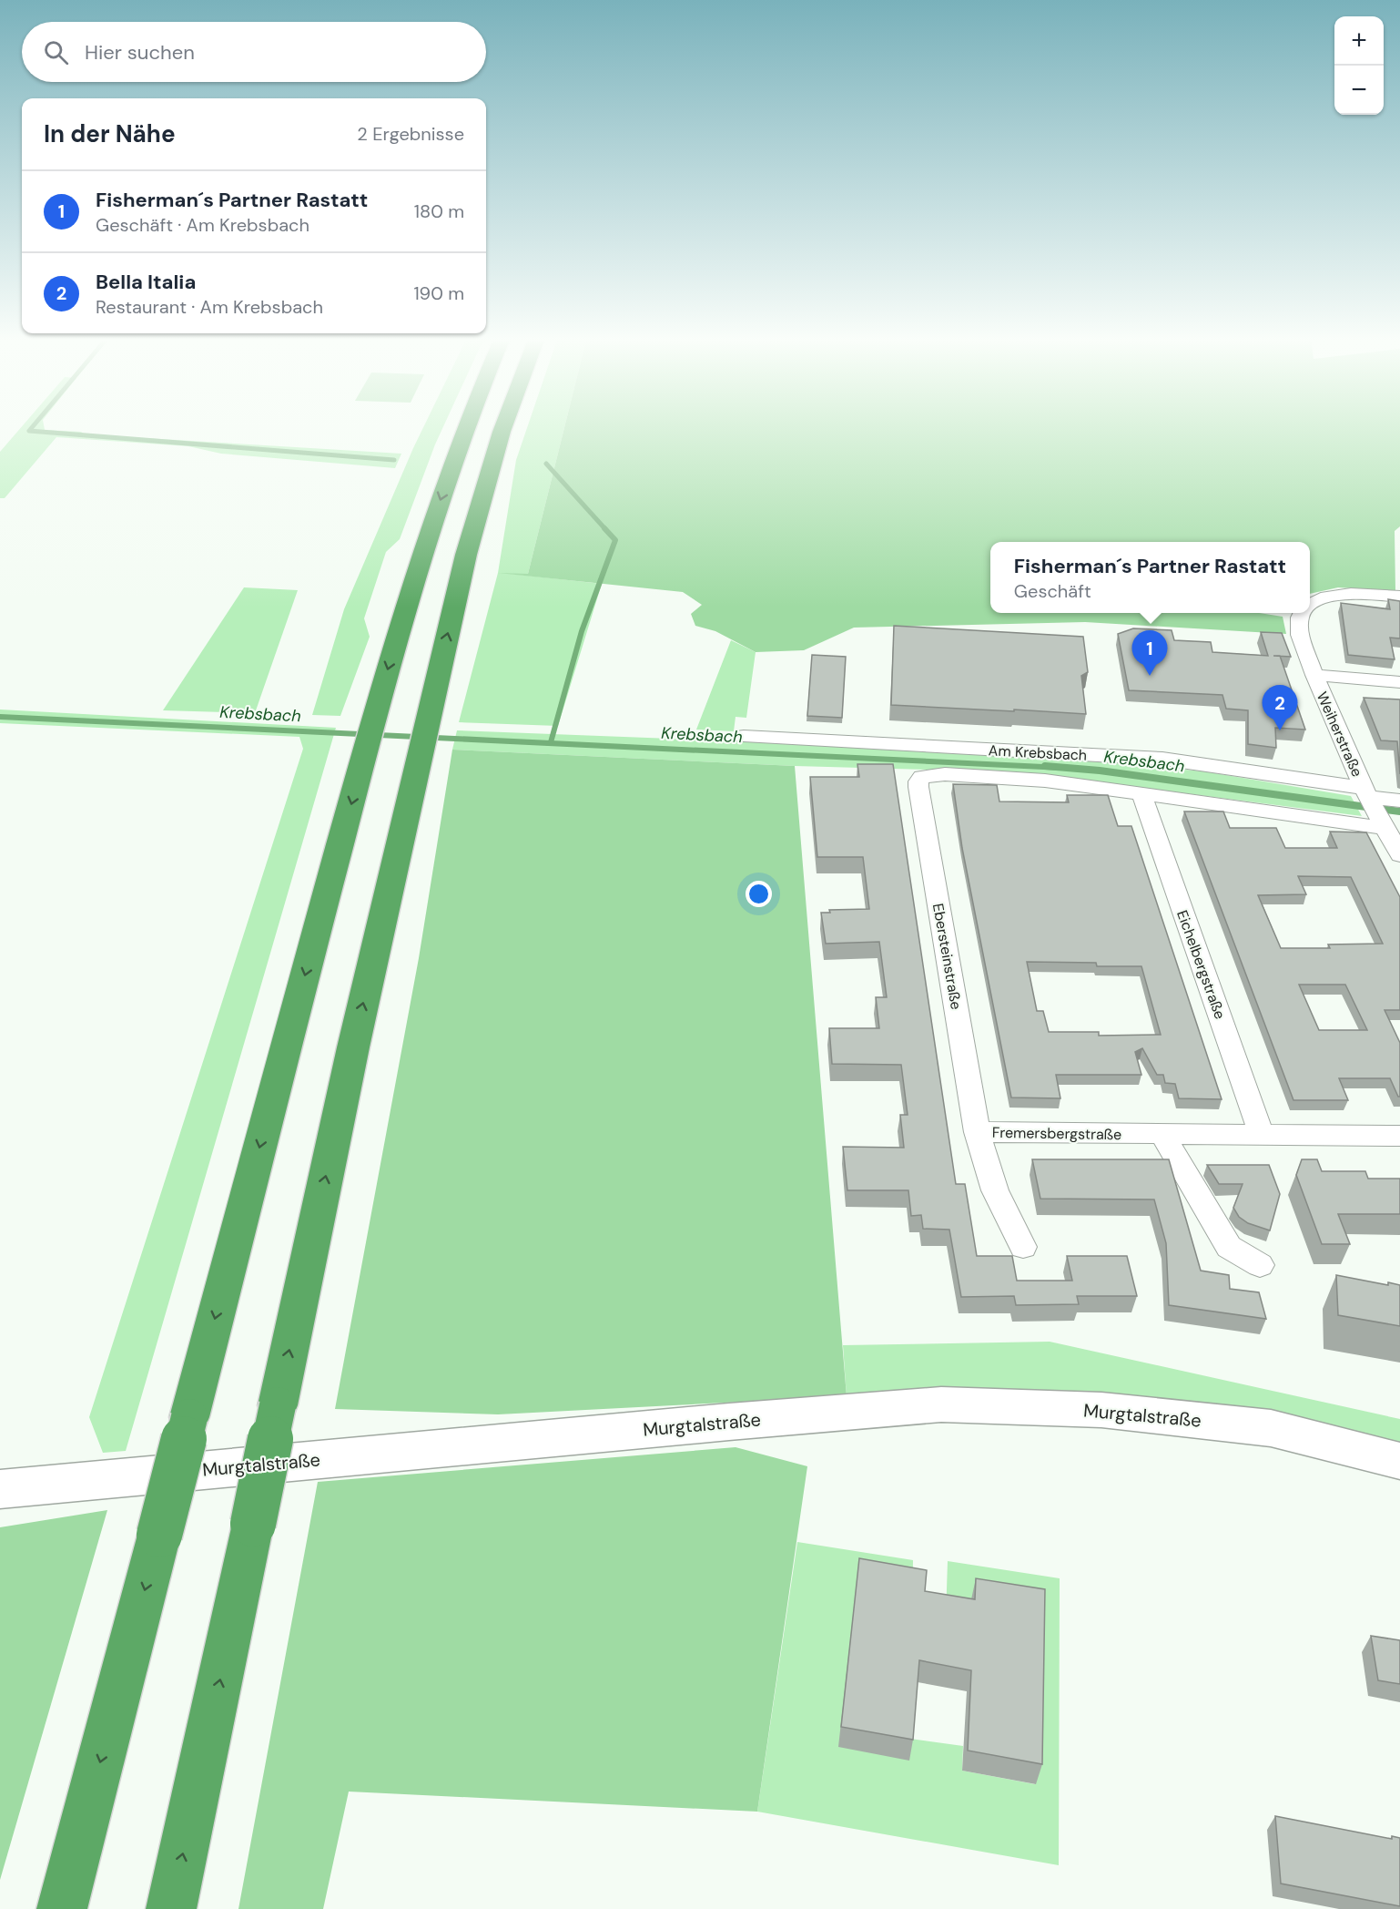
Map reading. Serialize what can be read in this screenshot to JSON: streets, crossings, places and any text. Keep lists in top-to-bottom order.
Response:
{
  "streets": {
    "main road": ["Murgtalstraße"],
    "street": [
      "Weiherstraße",
      "Am Krebsbach",
      "Ebersteinstraße",
      "Eichelbergstraße",
      "Fremersbergstraße"
    ]
  },
  "crossings": [
    ["Weiherstraße", "Am Krebsbach"],
    ["Ebersteinstraße", "Eichelbergstraße"],
    ["Ebersteinstraße", "Fremersbergstraße"],
    ["Eichelbergstraße", "Fremersbergstraße"]
  ],
  "water": ["Krebsbach"],
  "page": {
    "map_buttons": ["+", "−"],
    "search": "Hier suchen",
    "heading": ["In der Nähe", "2 Ergebnisse"],
    "list": [
      {
        "mark": "1",
        "name": "Fisherman´s Partner Rastatt",
        "note": "Geschäft · Am Krebsbach",
        "value": "180 m"
      },
      {
        "mark": "2",
        "name": "Bella Italia",
        "note": "Restaurant · Am Krebsbach",
        "value": "190 m"
      }
    ],
    "popup": ["Fisherman´s Partner Rastatt", "Geschäft"],
    "pins": ["1", "2"]
  }
}
